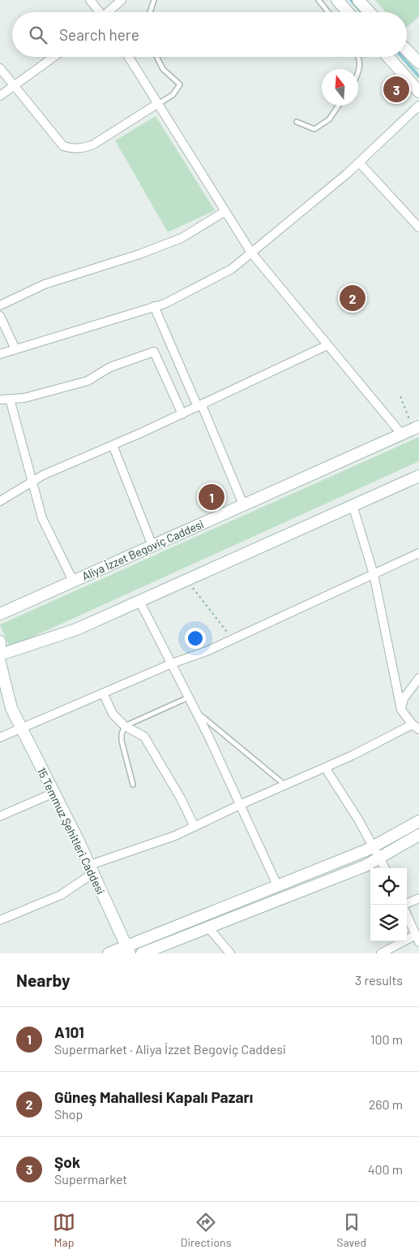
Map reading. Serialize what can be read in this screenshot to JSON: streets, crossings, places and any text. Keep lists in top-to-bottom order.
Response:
{
  "streets": {
    "main road": ["Aliya İzzet Begoviç Caddesi", "15 Temmuz Şehitleri Caddesi"]
  },
  "north": "top",
  "page": {
    "search": "Search here",
    "pins": ["3", "2", "1"],
    "heading": ["Nearby", "3 results"],
    "list": [
      {
        "mark": "1",
        "name": "A101",
        "note": "Supermarket · Aliya İzzet Begoviç Caddesi",
        "value": "100 m"
      },
      {
        "mark": "2",
        "name": "Güneş Mahallesi Kapalı Pazarı",
        "note": "Shop",
        "value": "260 m"
      },
      {
        "mark": "3",
        "name": "Şok",
        "note": "Supermarket",
        "value": "400 m"
      }
    ],
    "nav": ["Map", "Directions", "Saved"]
  }
}
